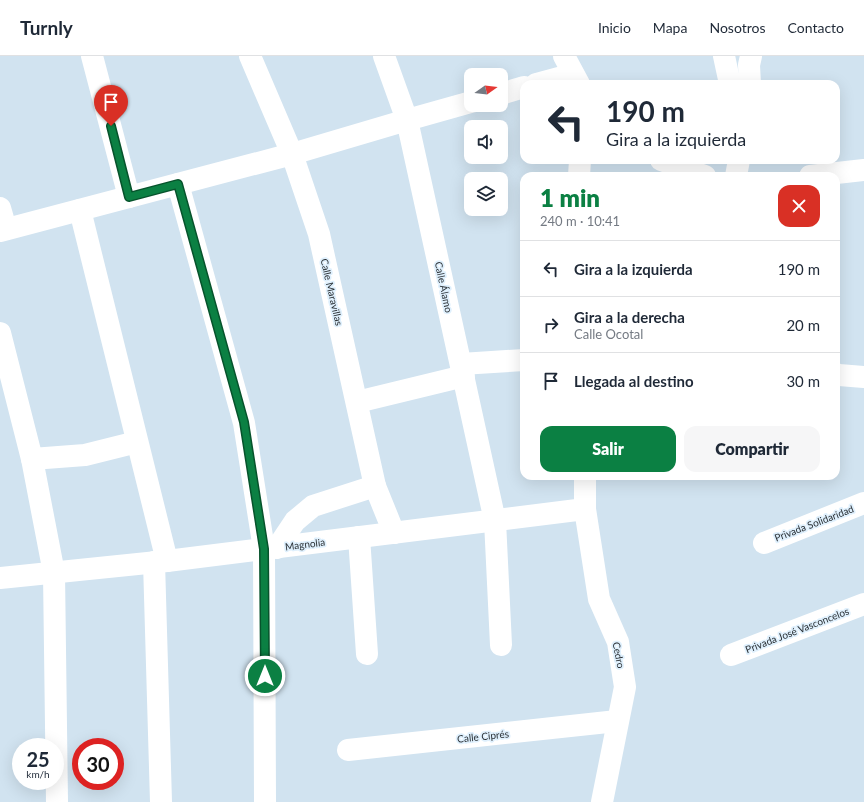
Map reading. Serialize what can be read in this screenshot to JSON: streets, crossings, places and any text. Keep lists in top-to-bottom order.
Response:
{
  "streets": {
    "street": [
      "Calle Álamo",
      "Calle Maravillas",
      "Privada Solidaridad",
      "Magnolia",
      "Privada José Vasconcelos",
      "Cedro",
      "Calle Ciprés"
    ]
  },
  "crossings": [
    ["Calle Álamo", "Magnolia"],
    ["Calle Maravillas", "Magnolia"],
    ["Magnolia", "Cedro"],
    ["Cedro", "Calle Ciprés"]
  ],
  "north": "right",
  "page": {
    "header": "Turnly",
    "nav": [
      "Inicio",
      "Mapa",
      "Nosotros",
      "Contacto"
    ],
    "turn": ["190 m", "Gira a la izquierda"],
    "heading": ["1 min", "240 m · 10:41"],
    "list": [
      {
        "name": "Gira a la izquierda",
        "value": "190 m"
      },
      {
        "name": "Gira a la derecha",
        "note": "Calle Ocotal",
        "value": "20 m"
      },
      {
        "name": "Llegada al destino",
        "value": "30 m"
      }
    ],
    "buttons": ["Salir", "Compartir"],
    "speed": "25 km/h",
    "limit": "30"
  }
}
